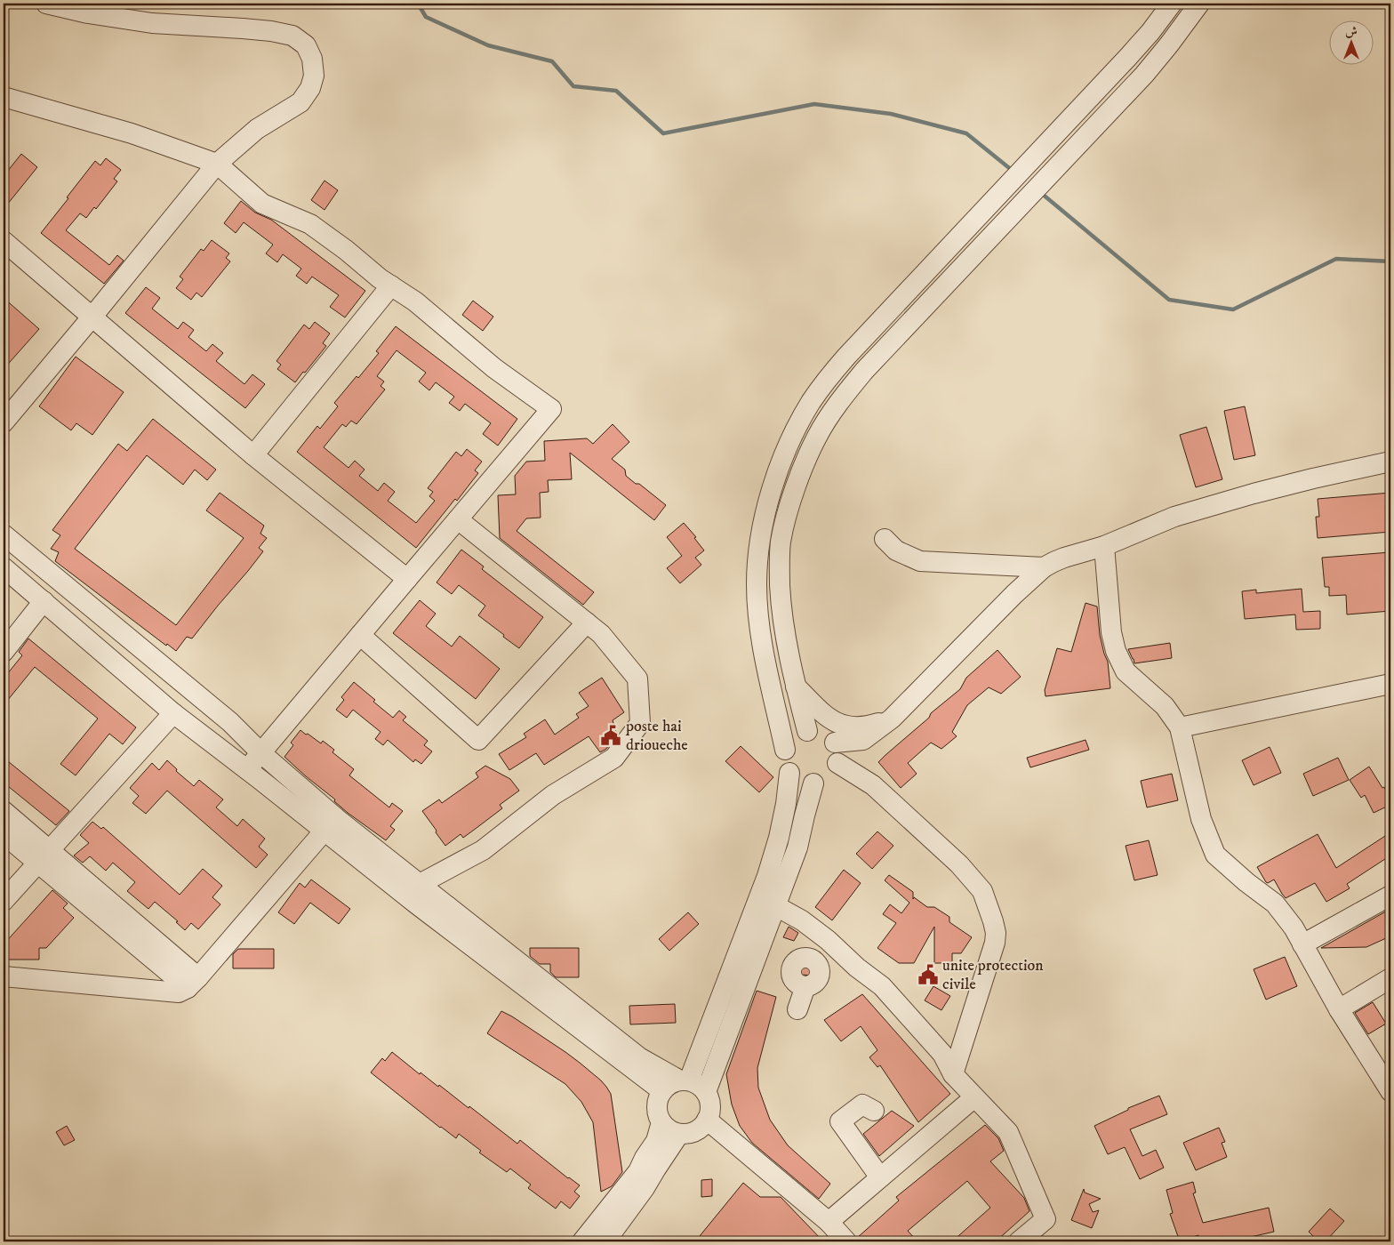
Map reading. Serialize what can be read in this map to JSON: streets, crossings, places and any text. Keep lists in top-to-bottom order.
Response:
{
  "places": {
    "public building": ["poste hai drioueche", "unite protection civile"]
  },
  "north": "top"
}
